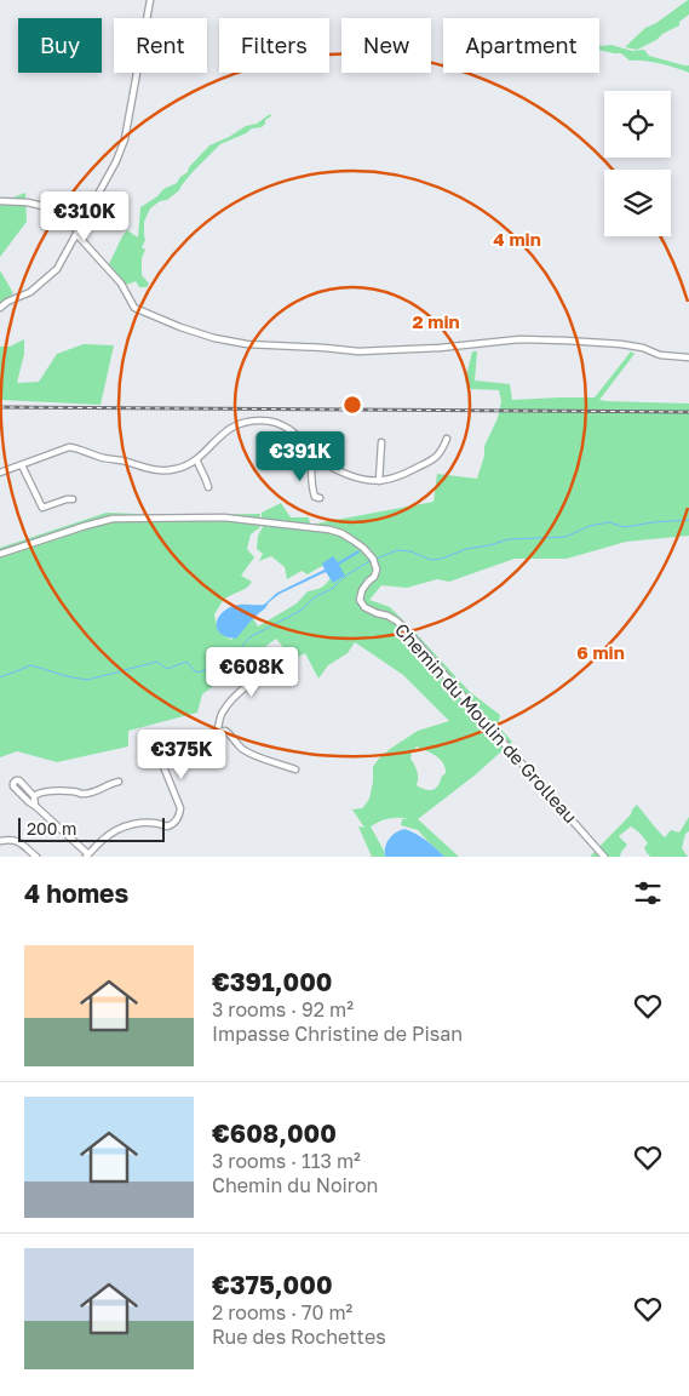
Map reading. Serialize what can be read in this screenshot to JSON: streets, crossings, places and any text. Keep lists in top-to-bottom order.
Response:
{
  "streets": {
    "street": ["Chemin du Moulin de Grolleau"]
  },
  "scale_bar": "200 m",
  "page": {
    "chip": [
      "Buy",
      "Rent",
      "Filters",
      "New",
      "Apartment"
    ],
    "price": [
      "€310K",
      "€391K",
      "€608K",
      "€375K"
    ],
    "scale": "200 m",
    "heading": "4 homes",
    "list": [
      {
        "name": "€391,000",
        "note": "3 rooms · 92 m² · Impasse Christine de Pisan"
      },
      {
        "name": "€608,000",
        "note": "3 rooms · 113 m² · Chemin du Noiron"
      },
      {
        "name": "€375,000",
        "note": "2 rooms · 70 m² · Rue des Rochettes"
      }
    ]
  },
  "rings": ["4 min", "2 min", "6 min"]
}
